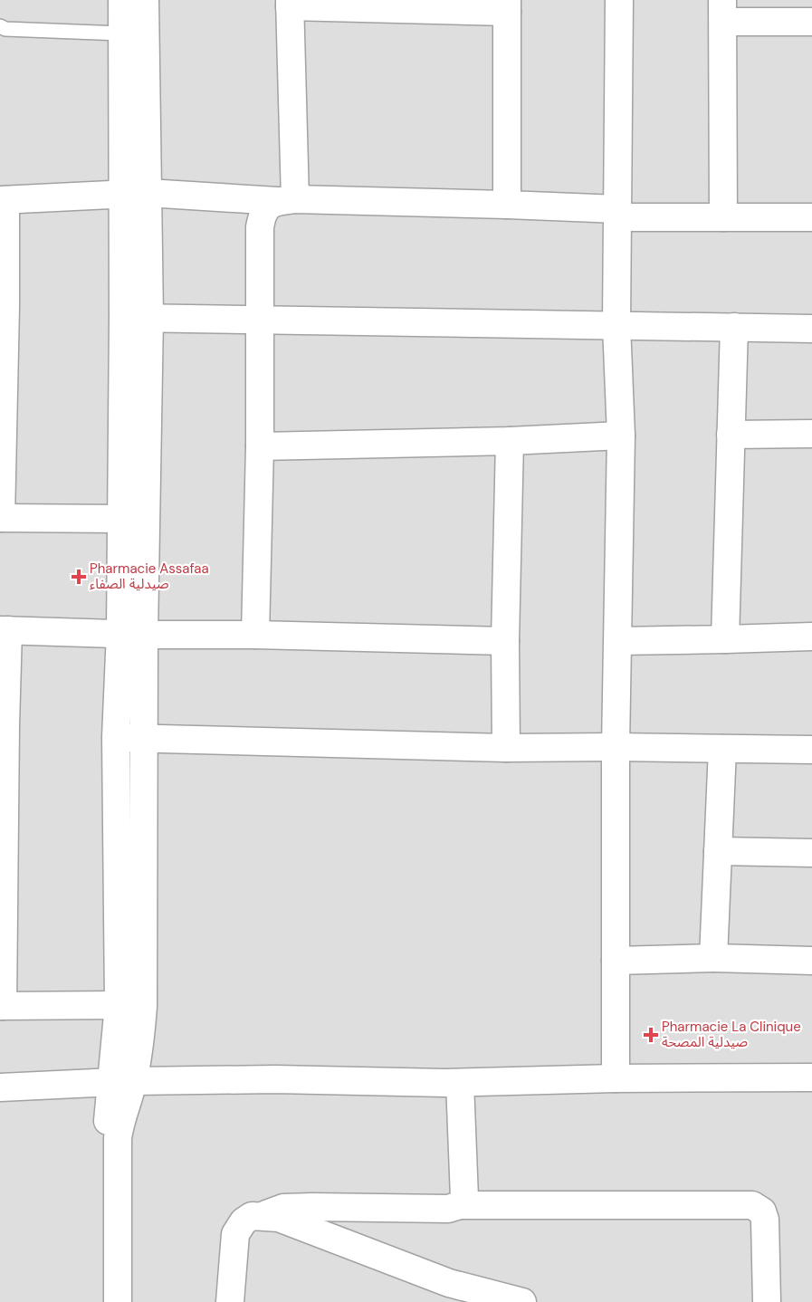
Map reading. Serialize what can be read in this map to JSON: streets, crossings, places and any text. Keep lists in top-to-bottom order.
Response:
{
  "places": {
    "health": ["Pharmacie Assafaa صيدلية الصفاء", "Pharmacie La Clinique صيدلية المصحة"]
  }
}
